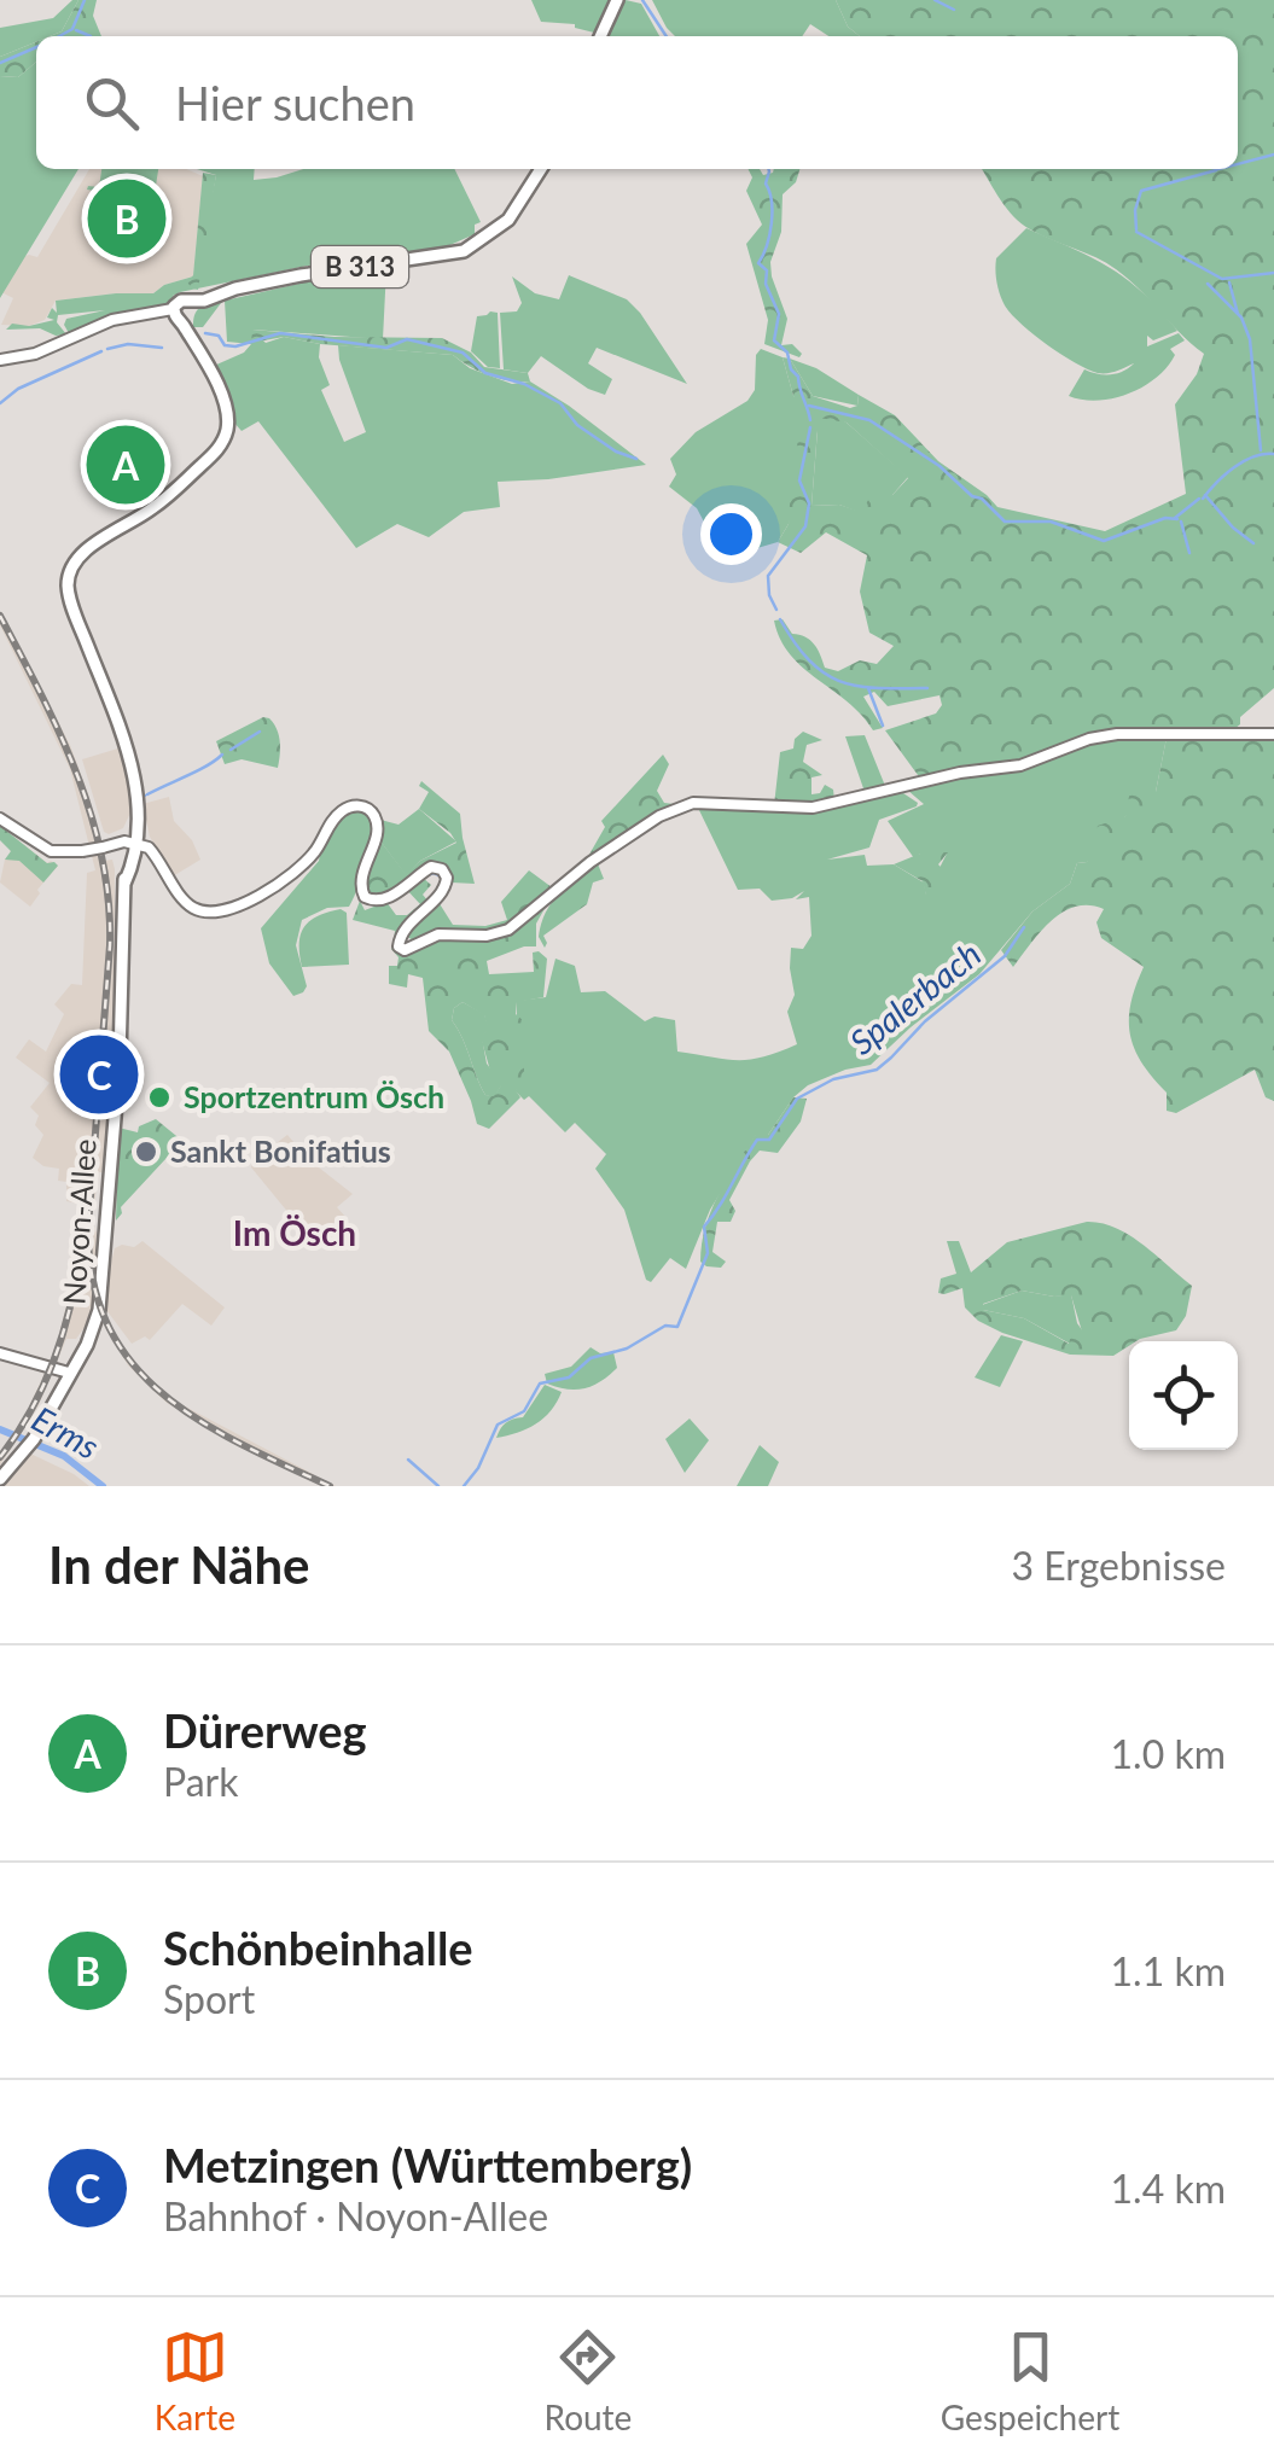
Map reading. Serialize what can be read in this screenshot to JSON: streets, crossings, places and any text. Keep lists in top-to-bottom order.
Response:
{
  "streets": {
    "main road": ["B 313", "Noyon-Allee"]
  },
  "crossings": [
    ["B 313", "Noyon-Allee"]
  ],
  "districts": ["Im Ösch"],
  "water": ["Spalerbach", "Erms"],
  "places": ["Sportzentrum Ösch", "Sankt Bonifatius"],
  "page": {
    "search": "Hier suchen",
    "pins": ["B", "A", "C"],
    "heading": ["In der Nähe", "3 Ergebnisse"],
    "list": [
      {
        "mark": "A",
        "name": "Dürerweg",
        "note": "Park",
        "value": "1.0 km"
      },
      {
        "mark": "B",
        "name": "Schönbeinhalle",
        "note": "Sport",
        "value": "1.1 km"
      },
      {
        "mark": "C",
        "name": "Metzingen (Württemberg)",
        "note": "Bahnhof · Noyon-Allee",
        "value": "1.4 km"
      }
    ],
    "nav": ["Karte", "Route", "Gespeichert"]
  }
}
